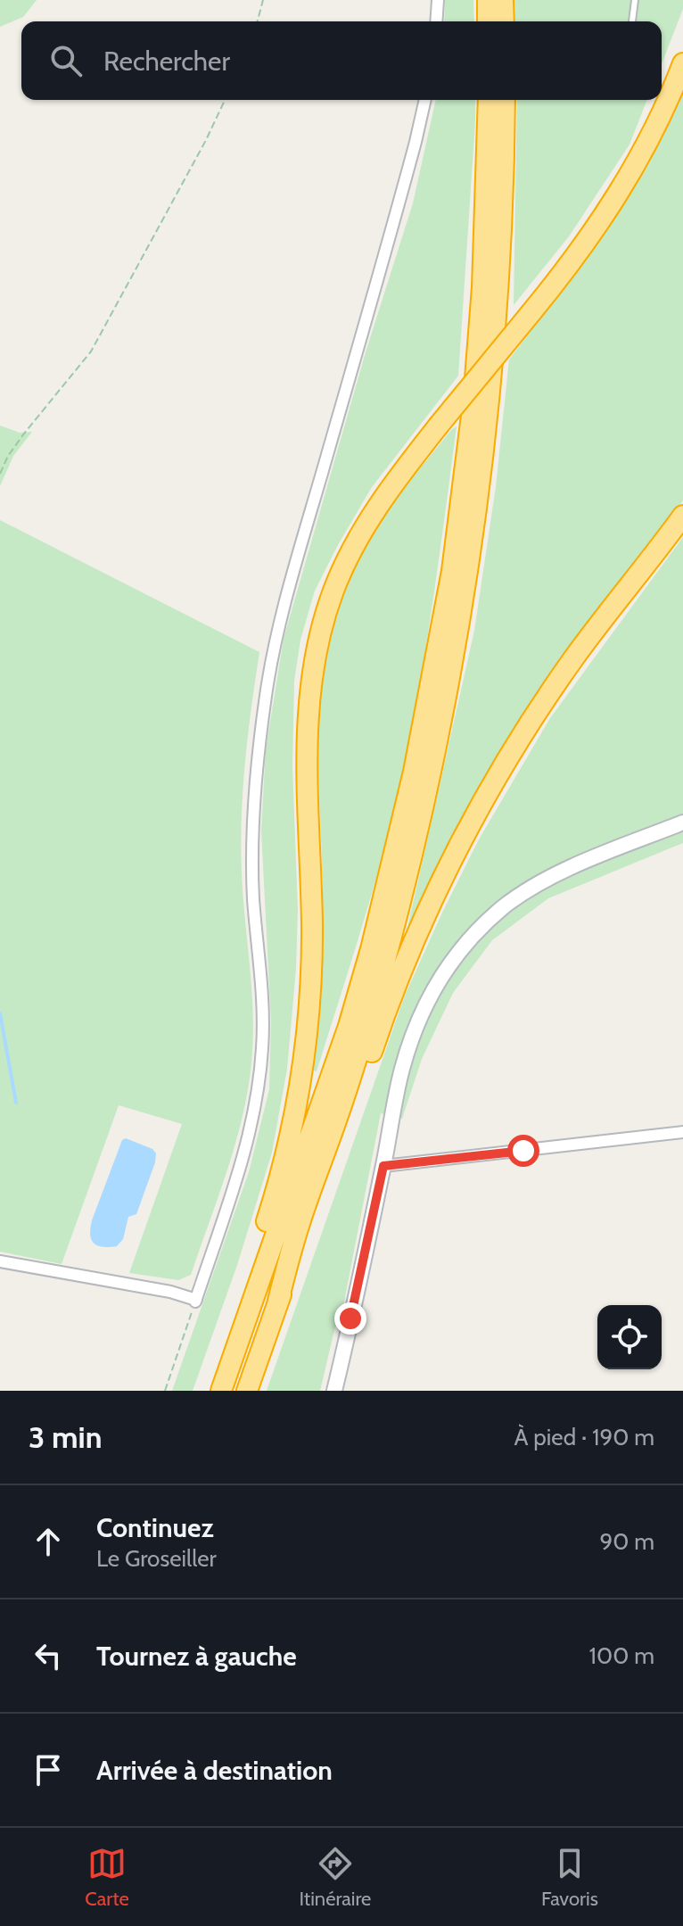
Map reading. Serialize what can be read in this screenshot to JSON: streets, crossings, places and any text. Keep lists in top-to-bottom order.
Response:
{
  "page": {
    "search": "Rechercher",
    "heading": ["3 min", "À pied · 190 m"],
    "list": [
      ["Continuez", "Le Groseiller", "90 m"],
      ["Tournez à gauche", "100 m"],
      "Arrivée à destination"
    ],
    "nav": ["Carte", "Itinéraire", "Favoris"]
  }
}
